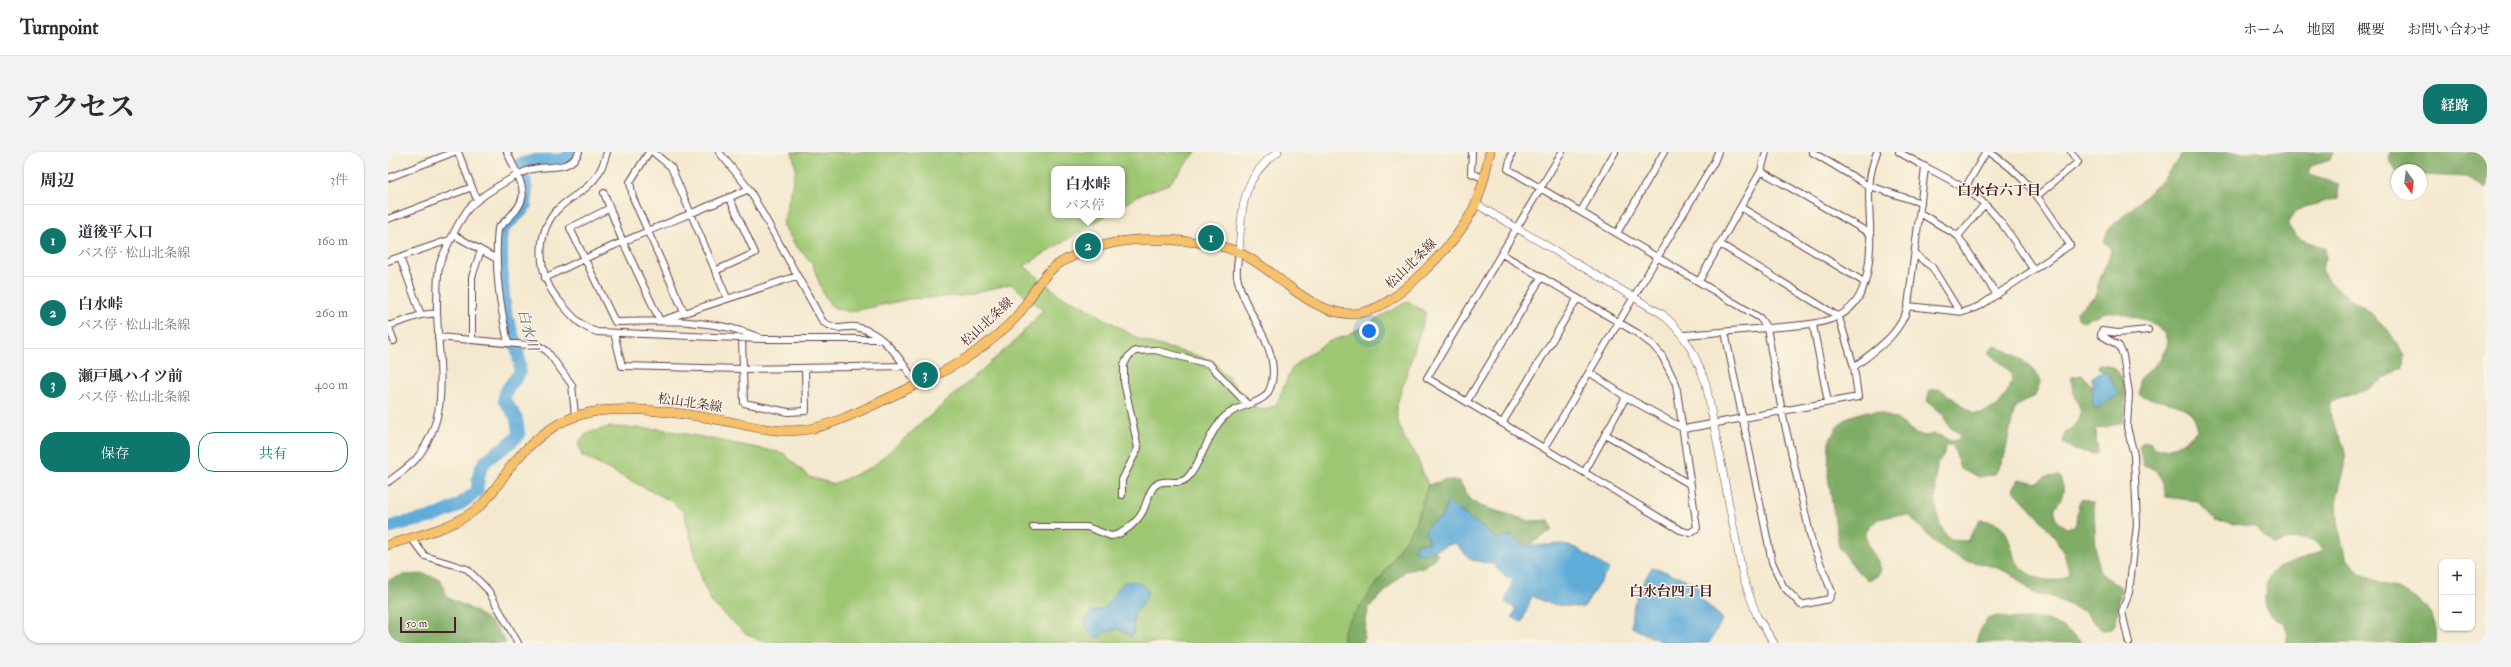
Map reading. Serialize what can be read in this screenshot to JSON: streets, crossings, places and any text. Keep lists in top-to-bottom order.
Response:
{
  "streets": {
    "main road": ["松山北条線"]
  },
  "districts": ["白水台六丁目", "白水台四丁目"],
  "water": ["白水川"],
  "scale_bar": "50 m",
  "north": "bottom",
  "page": {
    "header": "Turnpoint",
    "nav": [
      "ホーム",
      "地図",
      "概要",
      "お問い合わせ"
    ],
    "title": "アクセス",
    "buttons": [
      "経路",
      ["保存", "共有"]
    ],
    "heading": ["周辺", "3件"],
    "popup": ["白水峠", "バス停"],
    "list": [
      {
        "mark": "1",
        "name": "道後平入口",
        "note": "バス停 · 松山北条線",
        "value": "160 m"
      },
      {
        "mark": "2",
        "name": "白水峠",
        "note": "バス停 · 松山北条線",
        "value": "260 m"
      },
      {
        "mark": "3",
        "name": "瀬戸風ハイツ前",
        "note": "バス停 · 松山北条線",
        "value": "400 m"
      }
    ],
    "pins": ["1", "2", "3"],
    "map_buttons": ["+", "−"],
    "scale": "50 m"
  }
}
